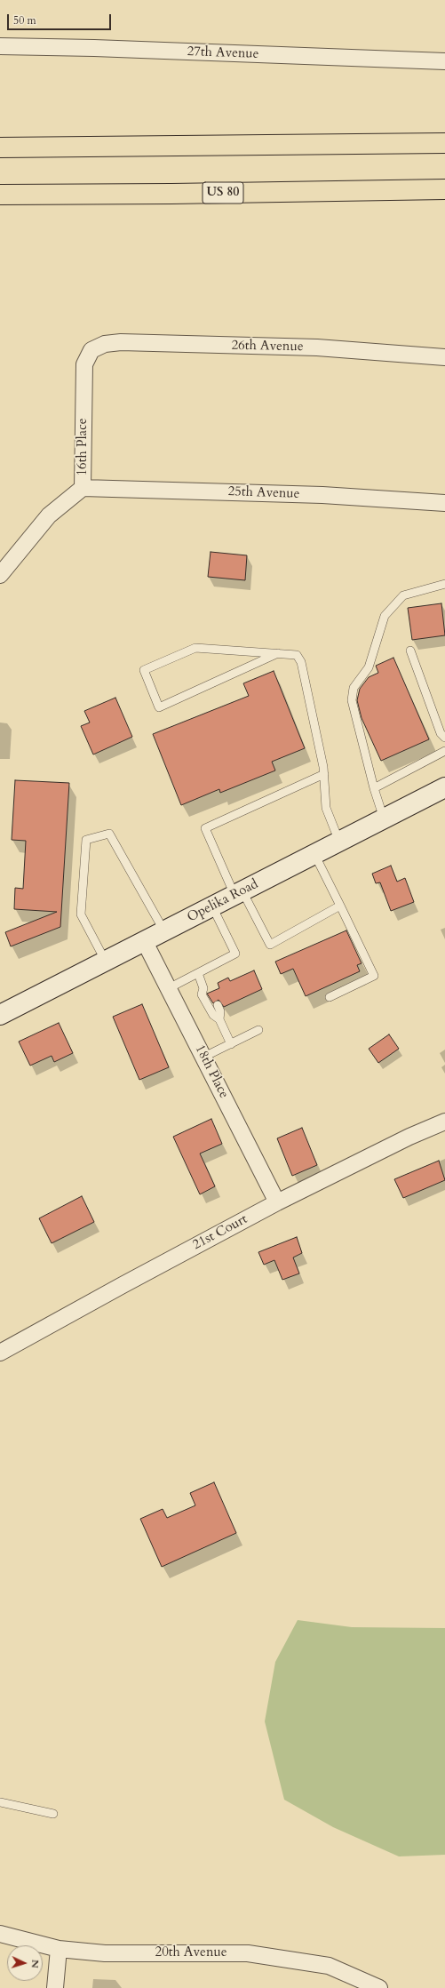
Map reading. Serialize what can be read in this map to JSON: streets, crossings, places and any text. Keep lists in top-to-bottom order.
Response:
{
  "streets": {
    "highway": ["US 80"],
    "main road": ["Opelika Road"],
    "street": [
      "27th Avenue",
      "26th Avenue",
      "16th Place",
      "25th Avenue",
      "18th Place",
      "21st Court",
      "20th Avenue"
    ]
  },
  "crossings": [
    ["26th Avenue", "16th Place"],
    ["16th Place", "25th Avenue"],
    ["Opelika Road", "18th Place"],
    ["18th Place", "21st Court"]
  ],
  "scale_bar": "50 m",
  "north": "right"
}
